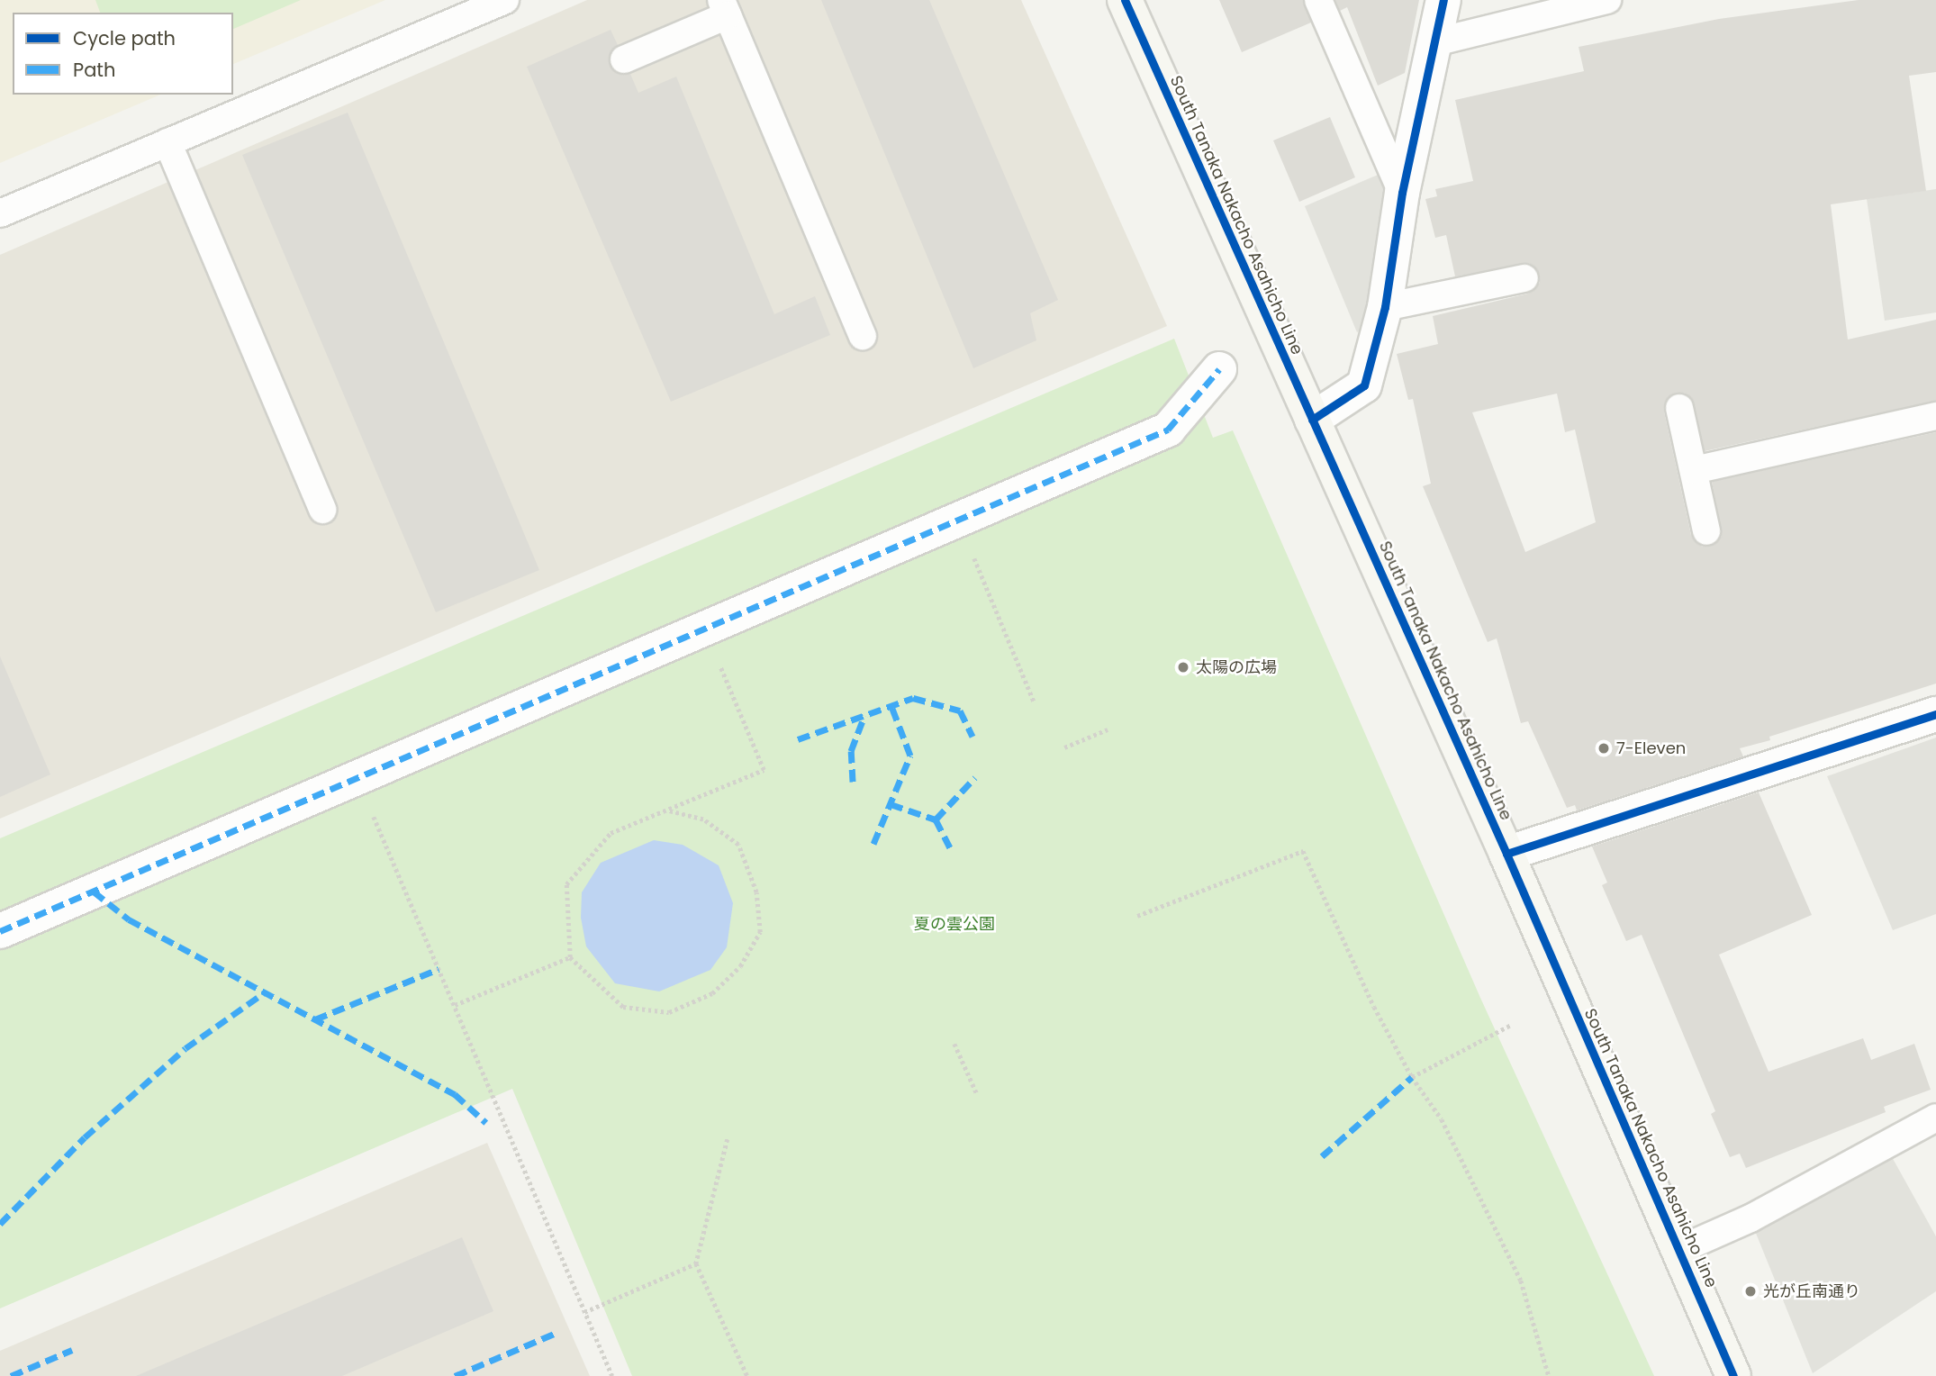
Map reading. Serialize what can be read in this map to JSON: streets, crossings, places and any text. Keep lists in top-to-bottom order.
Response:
{
  "streets": {
    "main road": ["South Tanaka Nakacho Asahicho Line"]
  },
  "parks": ["夏の雲公園"],
  "places": ["太陽の広場", "7-Eleven", "光が丘南通り"],
  "legend": ["Cycle path", "Path"]
}
